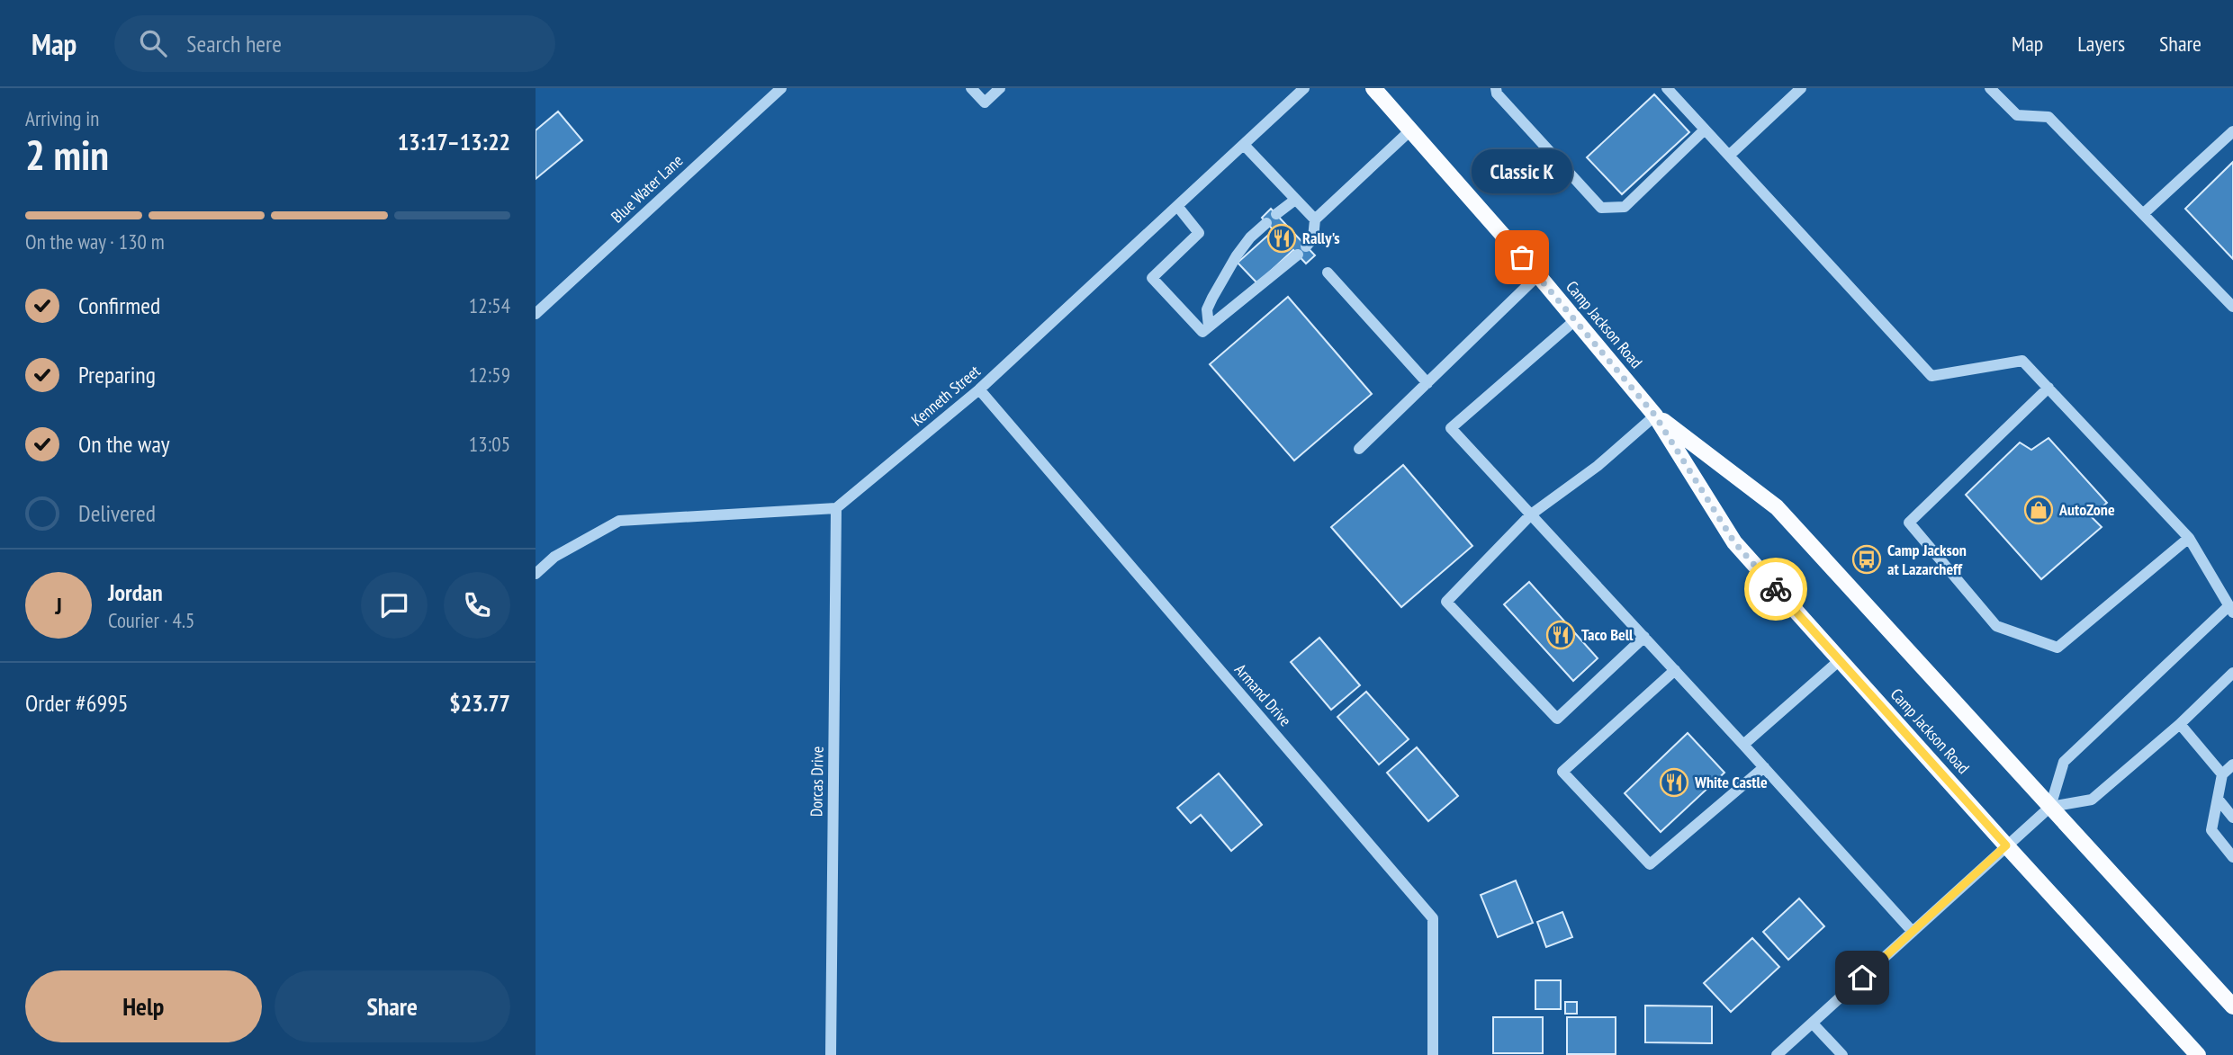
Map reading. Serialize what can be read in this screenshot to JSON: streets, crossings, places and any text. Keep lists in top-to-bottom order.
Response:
{
  "streets": {
    "main road": ["Camp Jackson Road"],
    "street": [
      "Blue Water Lane",
      "Kenneth Street",
      "Armand Drive",
      "Dorcas Drive"
    ]
  },
  "crossings": [
    ["Kenneth Street", "Armand Drive"],
    ["Kenneth Street", "Dorcas Drive"]
  ],
  "places": {
    "restaurant": ["Rally's", "Taco Bell", "White Castle"],
    "other": ["Classic K"],
    "shop": ["AutoZone"],
    "bus stop": ["Camp Jackson at Lazarcheff"]
  },
  "page": {
    "header": "Map",
    "search": "Search here",
    "nav": ["Map", "Layers", "Share"],
    "heading": ["2 min", "Arriving in", "13:17–13:22"],
    "panel": [
      "Jordan",
      "Courier · 4.5",
      "Order #6995",
      "$23.77"
    ],
    "bubble": "Classic K",
    "bar": "On the way · 130 m",
    "list": [
      ["Confirmed", "12:54"],
      ["Preparing", "12:59"],
      ["On the way", "13:05"],
      "Delivered"
    ],
    "round": "J",
    "buttons": ["Help", "Share"]
  }
}
